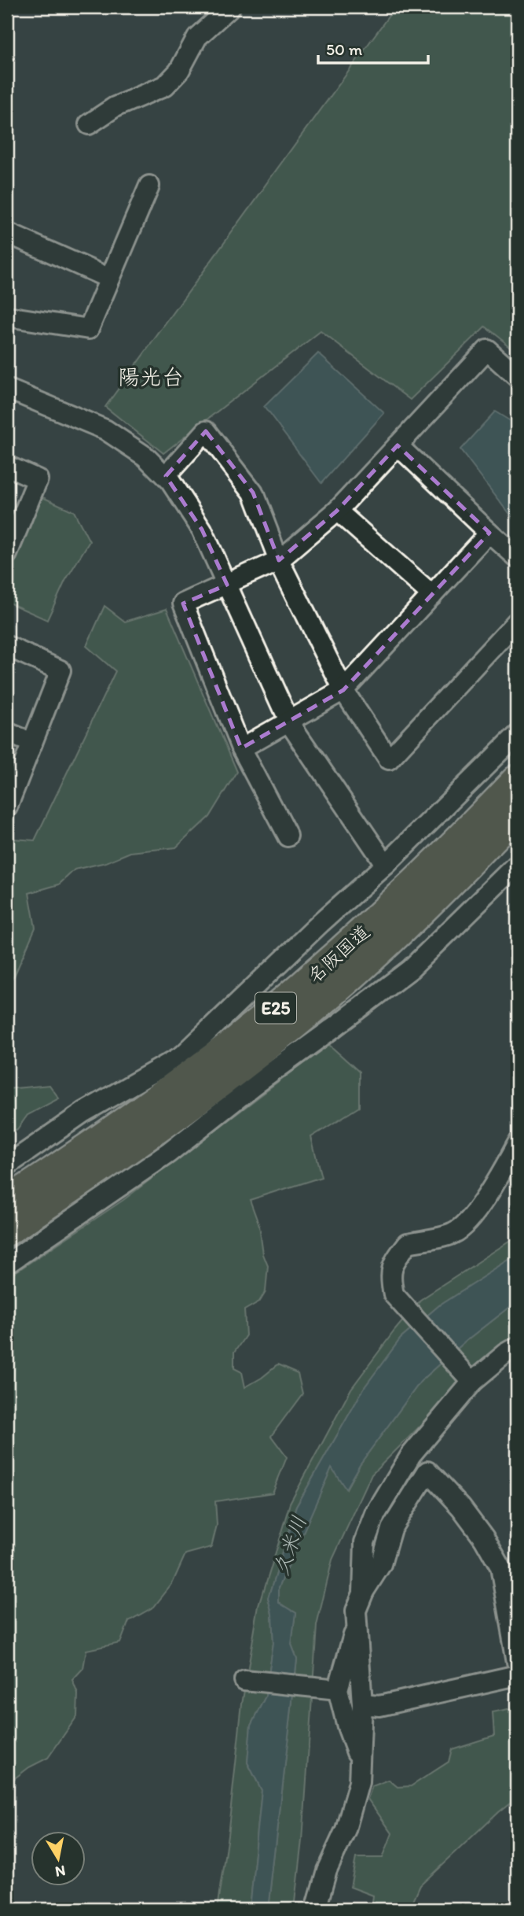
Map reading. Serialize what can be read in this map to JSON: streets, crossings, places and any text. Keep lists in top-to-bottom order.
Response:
{
  "streets": {
    "highway": ["名阪国道", "E25"]
  },
  "districts": ["陽光台"],
  "water": ["久米川"],
  "scale_bar": "50 m",
  "north": "bottom"
}
